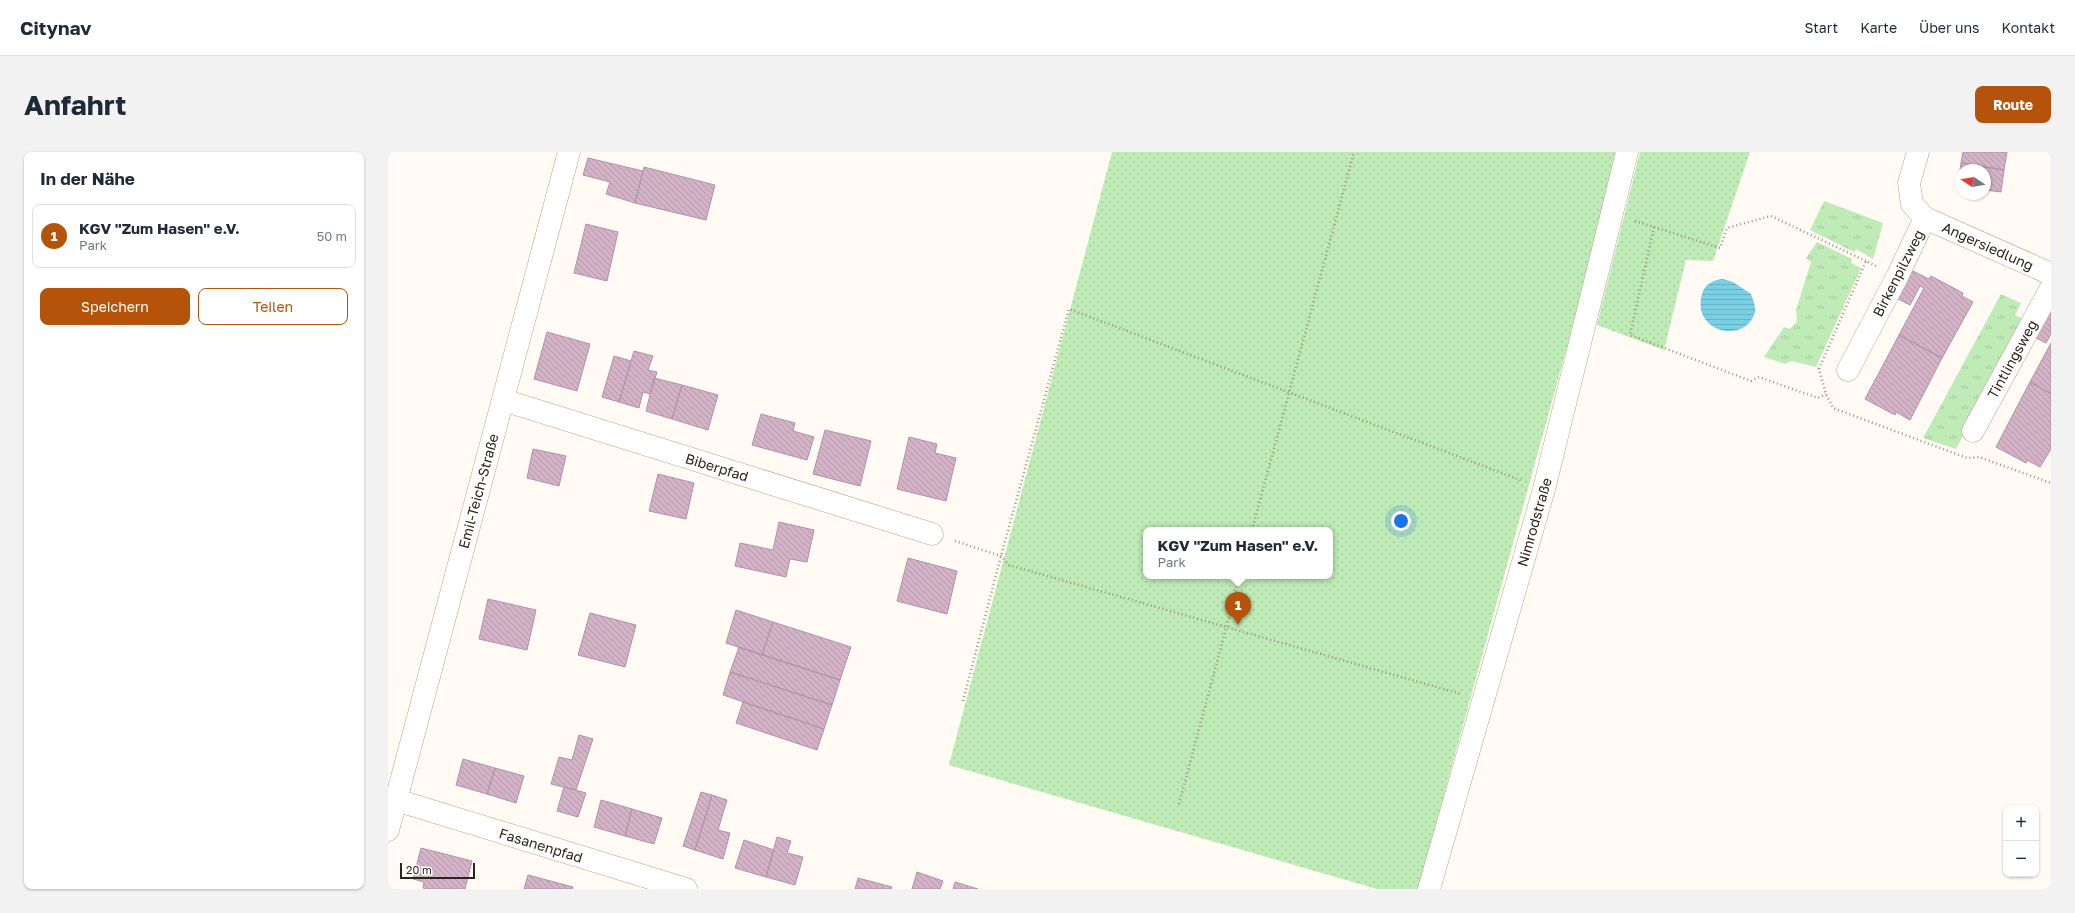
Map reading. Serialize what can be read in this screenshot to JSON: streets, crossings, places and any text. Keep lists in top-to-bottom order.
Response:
{
  "streets": {
    "street": [
      "Angersiedlung",
      "Birkenpilzweg",
      "Tintlingsweg",
      "Biberpfad",
      "Emil-Teich-Straße",
      "Nimrodstraße",
      "Fasanenpfad"
    ]
  },
  "crossings": [
    ["Angersiedlung", "Birkenpilzweg"],
    ["Biberpfad", "Emil-Teich-Straße"],
    ["Emil-Teich-Straße", "Fasanenpfad"]
  ],
  "scale_bar": "20 m",
  "north": "left",
  "page": {
    "header": "Citynav",
    "nav": [
      "Start",
      "Karte",
      "Über uns",
      "Kontakt"
    ],
    "buttons": [
      "Route",
      ["Speichern", "Teilen"]
    ],
    "title": "Anfahrt",
    "heading": "In der Nähe",
    "list": [
      {
        "mark": "1",
        "name": "KGV \"Zum Hasen\" e.V.",
        "note": "Park",
        "value": "50 m"
      }
    ],
    "popup": ["KGV \"Zum Hasen\" e.V.", "Park"],
    "pins": "1",
    "map_buttons": ["+", "−"],
    "scale": "20 m"
  }
}
